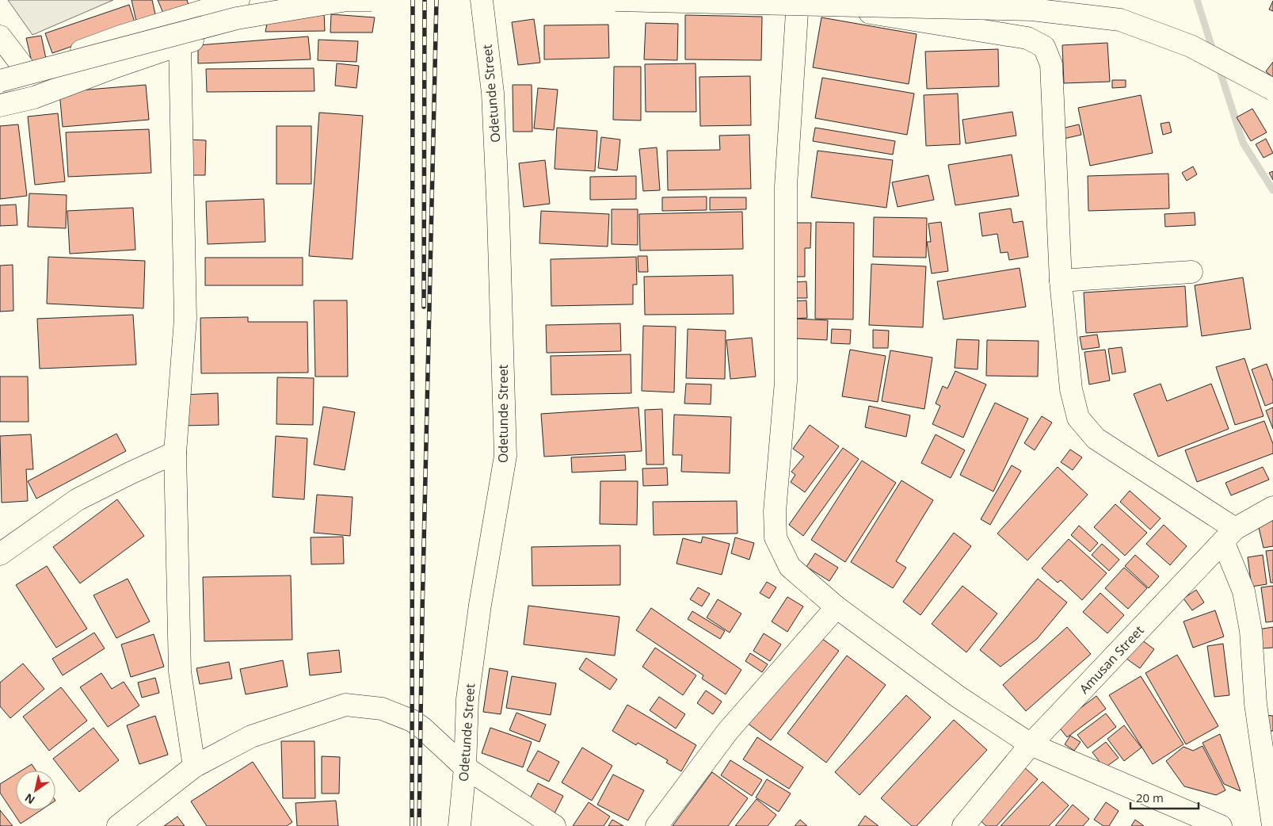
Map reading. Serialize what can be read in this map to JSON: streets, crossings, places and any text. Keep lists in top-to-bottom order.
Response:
{
  "streets": {
    "street": ["Odetunde Street", "Amusan Street"]
  },
  "scale_bar": "20 m",
  "north": "bottom left"
}
